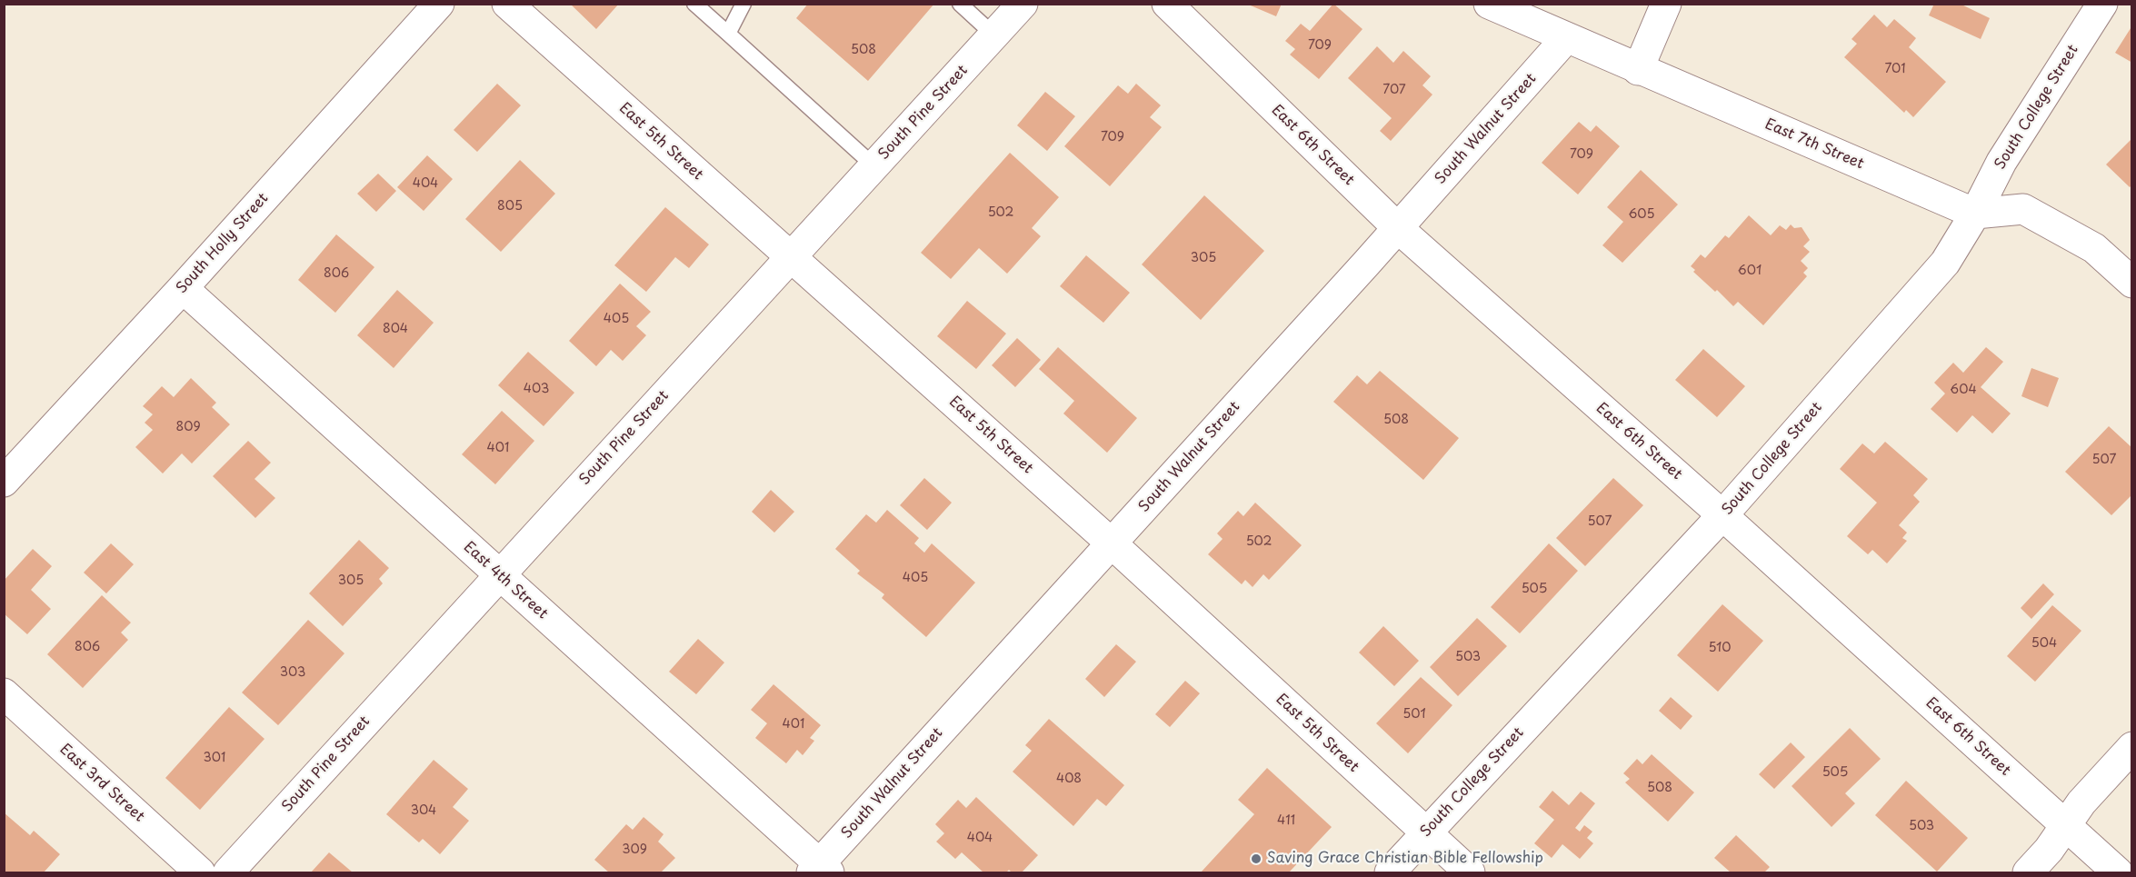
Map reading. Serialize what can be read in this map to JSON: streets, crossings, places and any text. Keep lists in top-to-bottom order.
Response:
{
  "streets": {
    "street": [
      "South College Street",
      "South Pine Street",
      "South Walnut Street",
      "East 5th Street",
      "East 7th Street",
      "East 6th Street",
      "South Holly Street",
      "East 4th Street",
      "East 3rd Street"
    ]
  },
  "crossings": [
    ["South College Street", "East 5th Street"],
    ["South College Street", "East 7th Street"],
    ["South College Street", "East 6th Street"],
    ["South Pine Street", "East 5th Street"],
    ["South Pine Street", "East 4th Street"],
    ["South Walnut Street", "East 5th Street"],
    ["South Walnut Street", "East 7th Street"],
    ["South Walnut Street", "East 6th Street"],
    ["South Walnut Street", "East 4th Street"],
    ["South Holly Street", "East 4th Street"]
  ],
  "places": ["Saving Grace Christian Bible Fellowship"],
  "house_numbers": [
    "709",
    "508",
    "701",
    "707",
    "709",
    "709",
    "404",
    "805",
    "502",
    "605",
    "305",
    "601",
    "806",
    "405",
    "804",
    "403",
    "604",
    "508",
    "809",
    "401",
    "507",
    "507",
    "502",
    "405",
    "305",
    "505",
    "504",
    "806",
    "510",
    "503",
    "303",
    "501",
    "401",
    "301",
    "505",
    "408",
    "508",
    "304",
    "411",
    "503",
    "404",
    "309"
  ]
}
